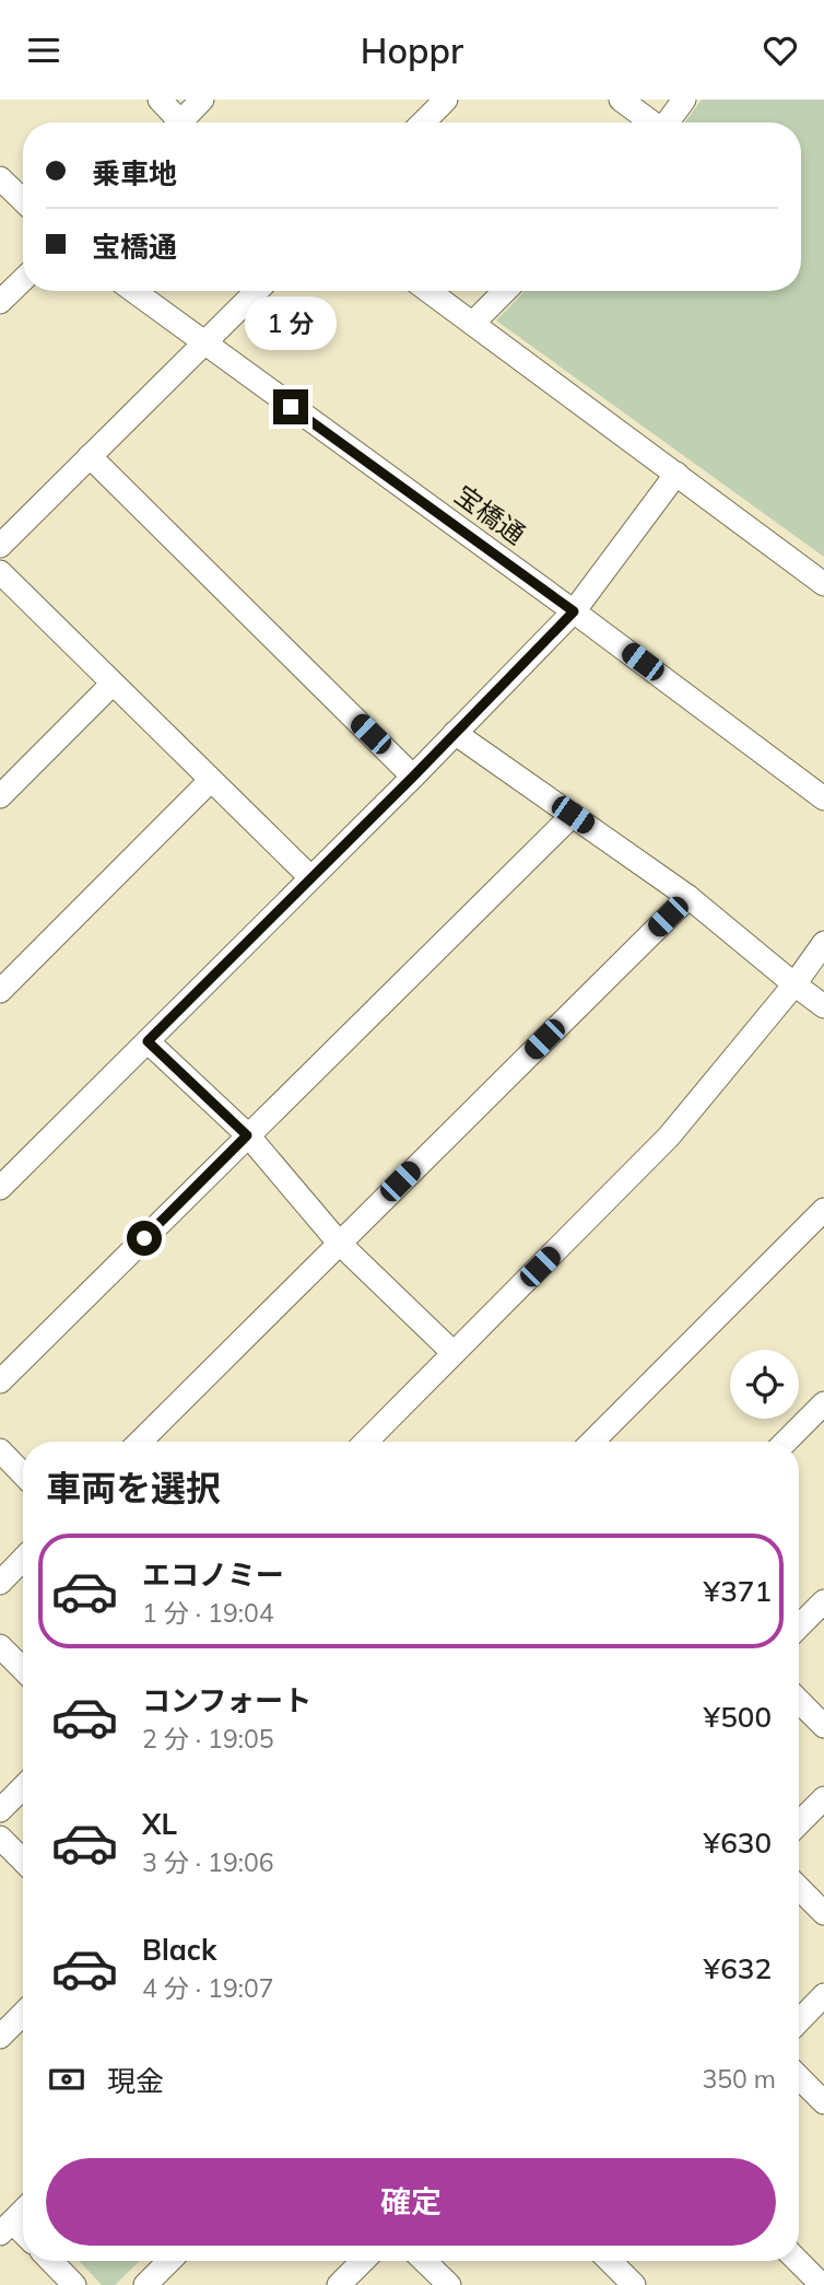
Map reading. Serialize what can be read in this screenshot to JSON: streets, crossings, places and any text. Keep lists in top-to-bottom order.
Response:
{
  "streets": {
    "street": ["宝橋通"]
  },
  "page": {
    "header": "Hoppr",
    "banner": ["乗車地", "宝橋通"],
    "bubble": "1 分",
    "heading": "車両を選択",
    "list": [
      {
        "name": "エコノミー",
        "note": "1 分 · 19:04",
        "value": "¥371"
      },
      {
        "name": "コンフォート",
        "note": "2 分 · 19:05",
        "value": "¥500"
      },
      {
        "name": "XL",
        "note": "3 分 · 19:06",
        "value": "¥630"
      },
      {
        "name": "Black",
        "note": "4 分 · 19:07",
        "value": "¥632"
      }
    ],
    "pay": ["現金", "350 m"],
    "buttons": "確定"
  }
}
